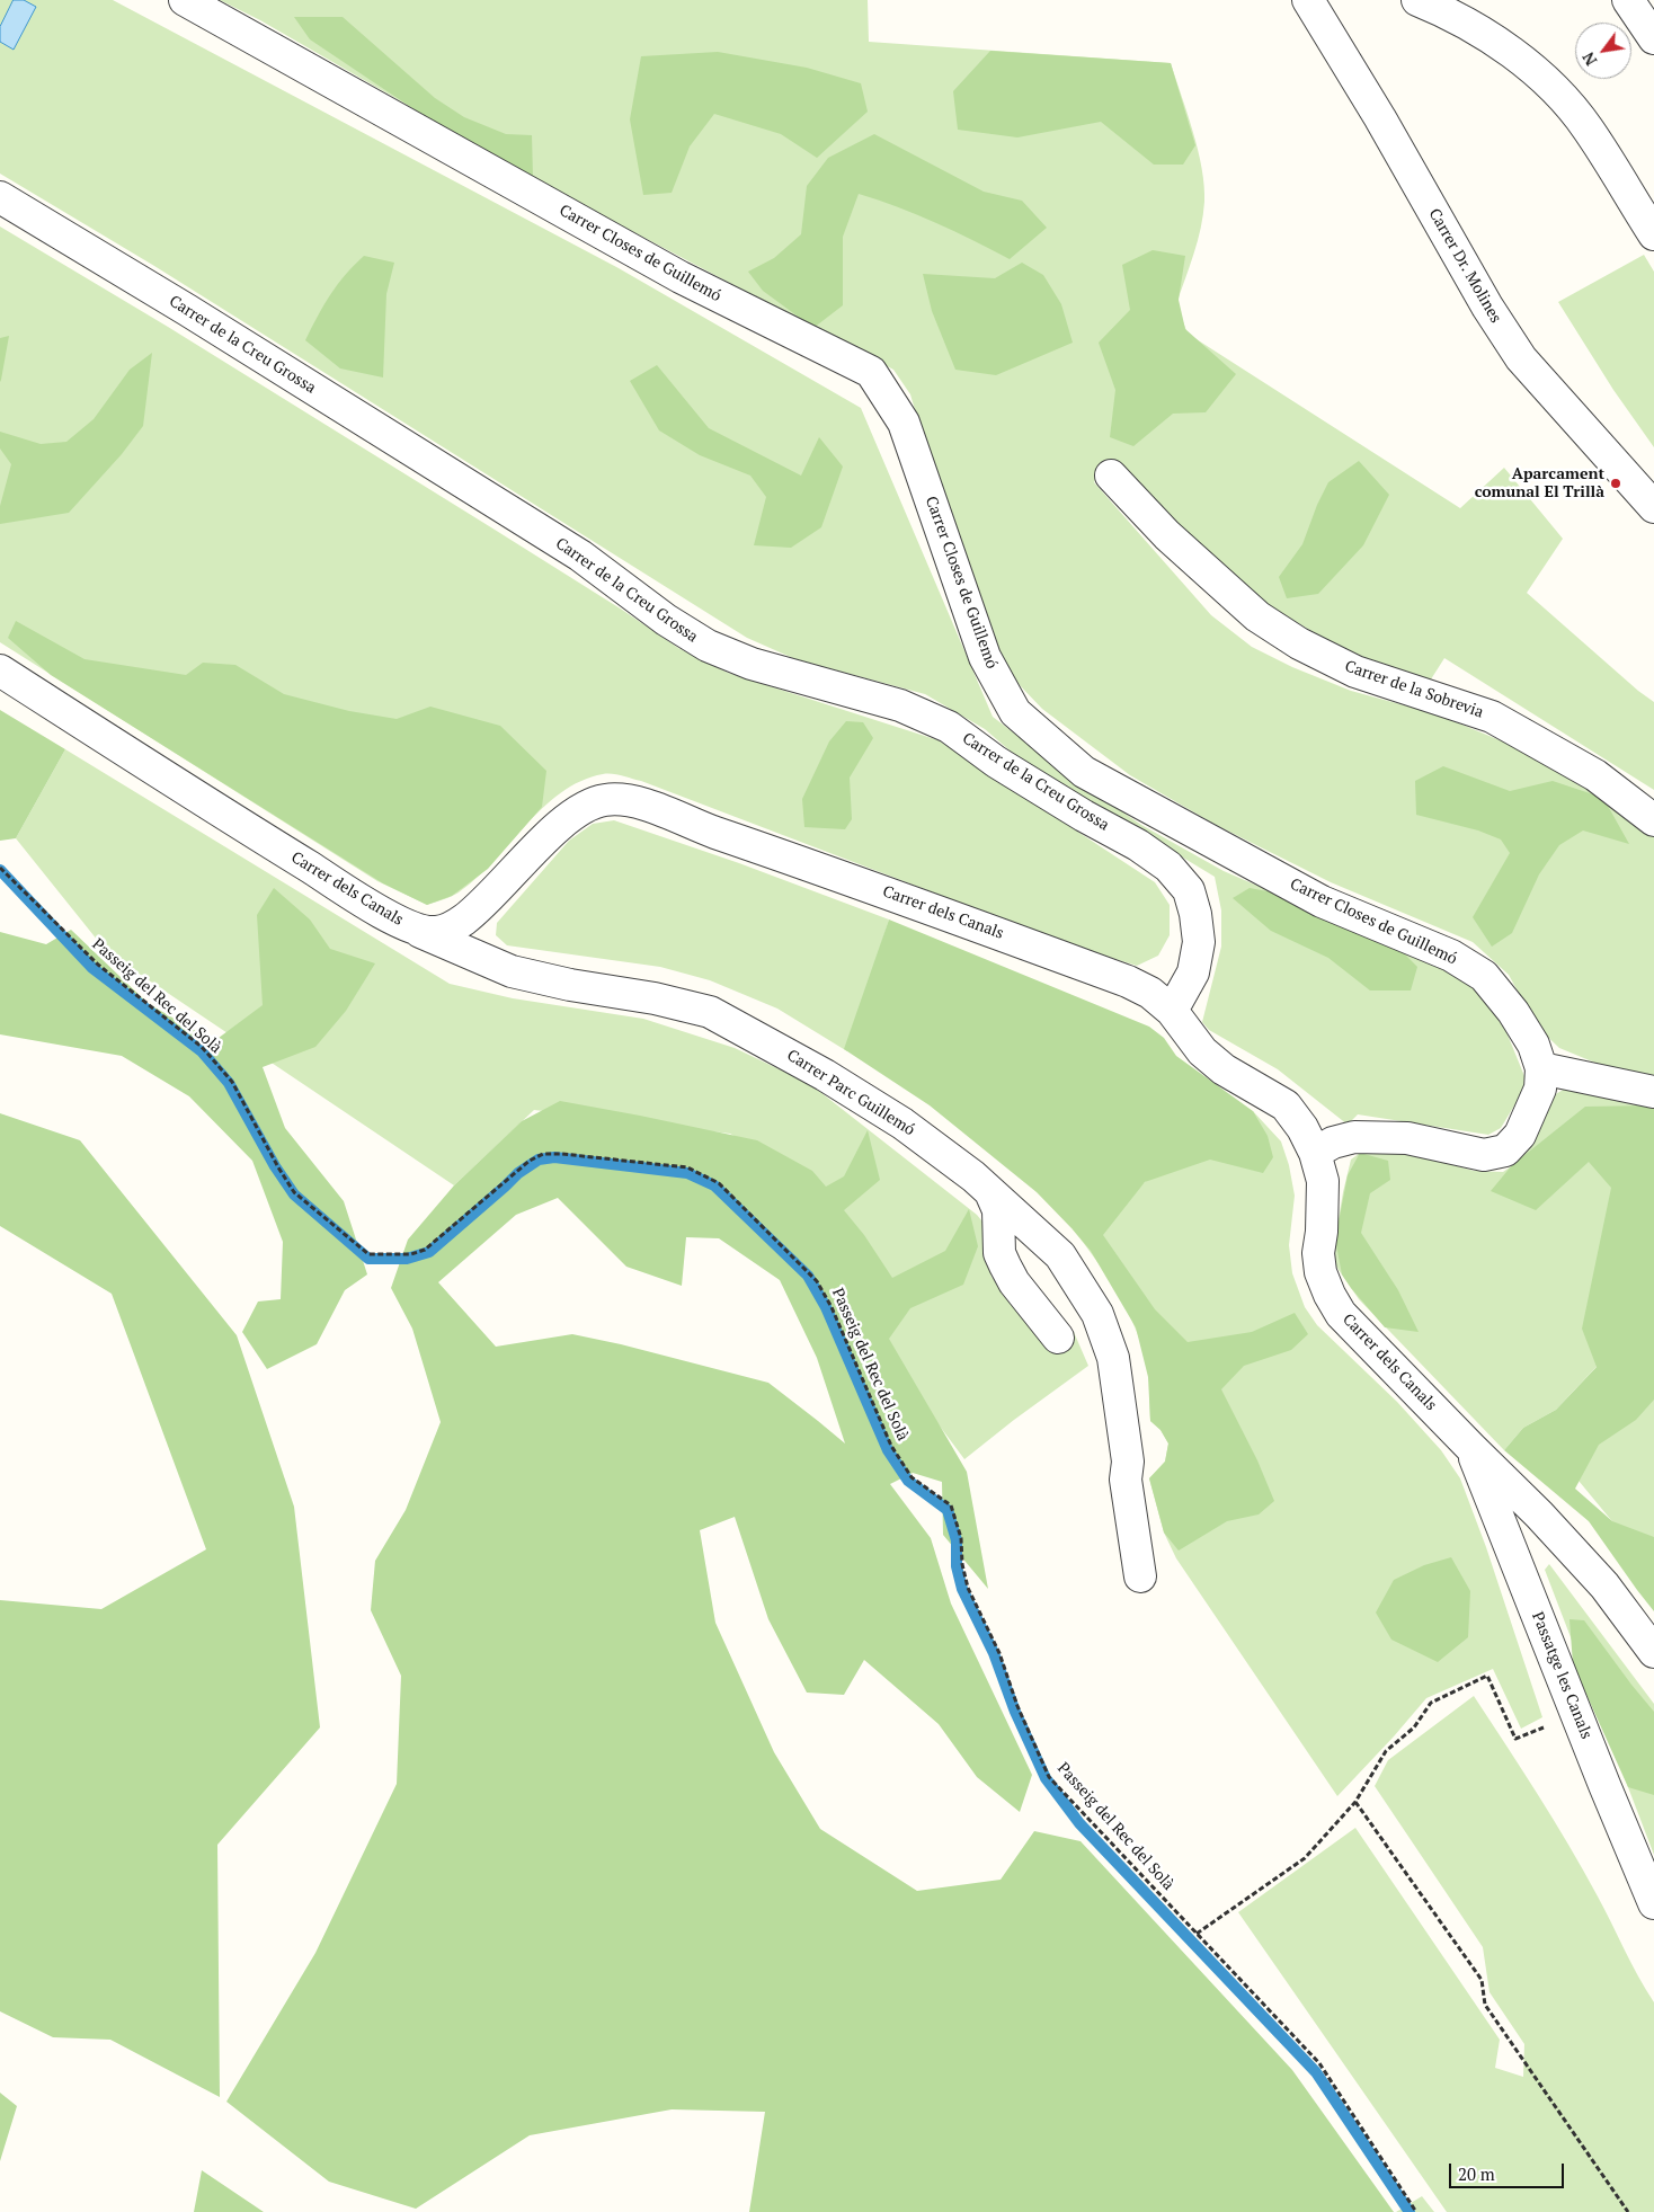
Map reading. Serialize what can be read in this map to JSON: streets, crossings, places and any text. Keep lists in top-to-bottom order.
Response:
{
  "streets": {
    "street": [
      "Carrer Closes de Guillemó",
      "Carrer Dr. Molines",
      "Carrer de la Creu Grossa",
      "Carrer de la Sobrevia",
      "Carrer dels Canals",
      "Carrer Parc Guillemó",
      "Passatge les Canals"
    ],
    "path": ["Passeig del Rec del Solà"]
  },
  "crossings": [
    ["Carrer de la Creu Grossa", "Carrer dels Canals"],
    ["Carrer dels Canals", "Carrer Parc Guillemó"],
    ["Carrer dels Canals", "Passatge les Canals"]
  ],
  "places": ["Aparcament comunal El Trillà"],
  "scale_bar": "20 m",
  "north": "bottom left"
}
